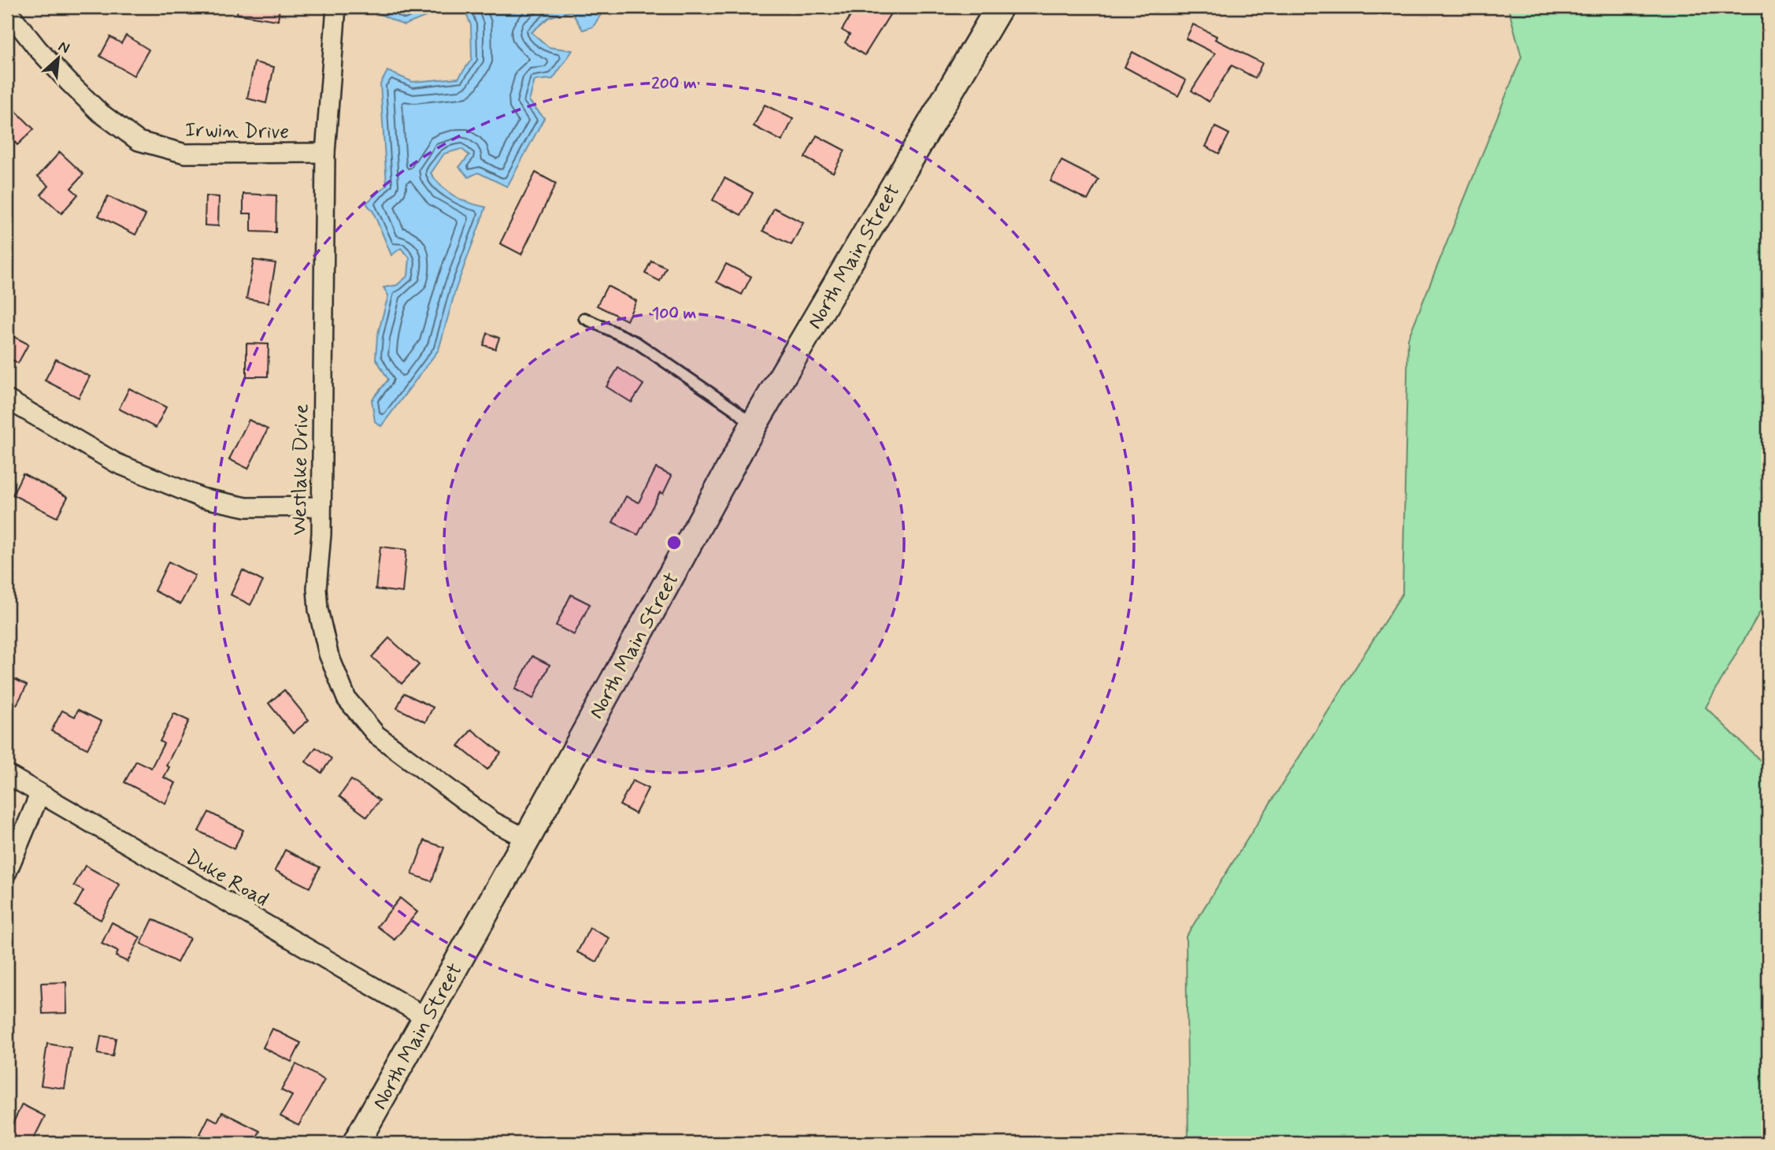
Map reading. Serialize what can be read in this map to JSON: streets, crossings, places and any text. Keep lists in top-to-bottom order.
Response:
{
  "streets": {
    "street": [
      "Irwin Drive",
      "North Main Street",
      "Westlake Drive",
      "Duke Road"
    ]
  },
  "crossings": [
    ["Irwin Drive", "Westlake Drive"],
    ["North Main Street", "Westlake Drive"],
    ["North Main Street", "Duke Road"]
  ],
  "north": "top right",
  "rings": ["200 m", "100 m"]
}
